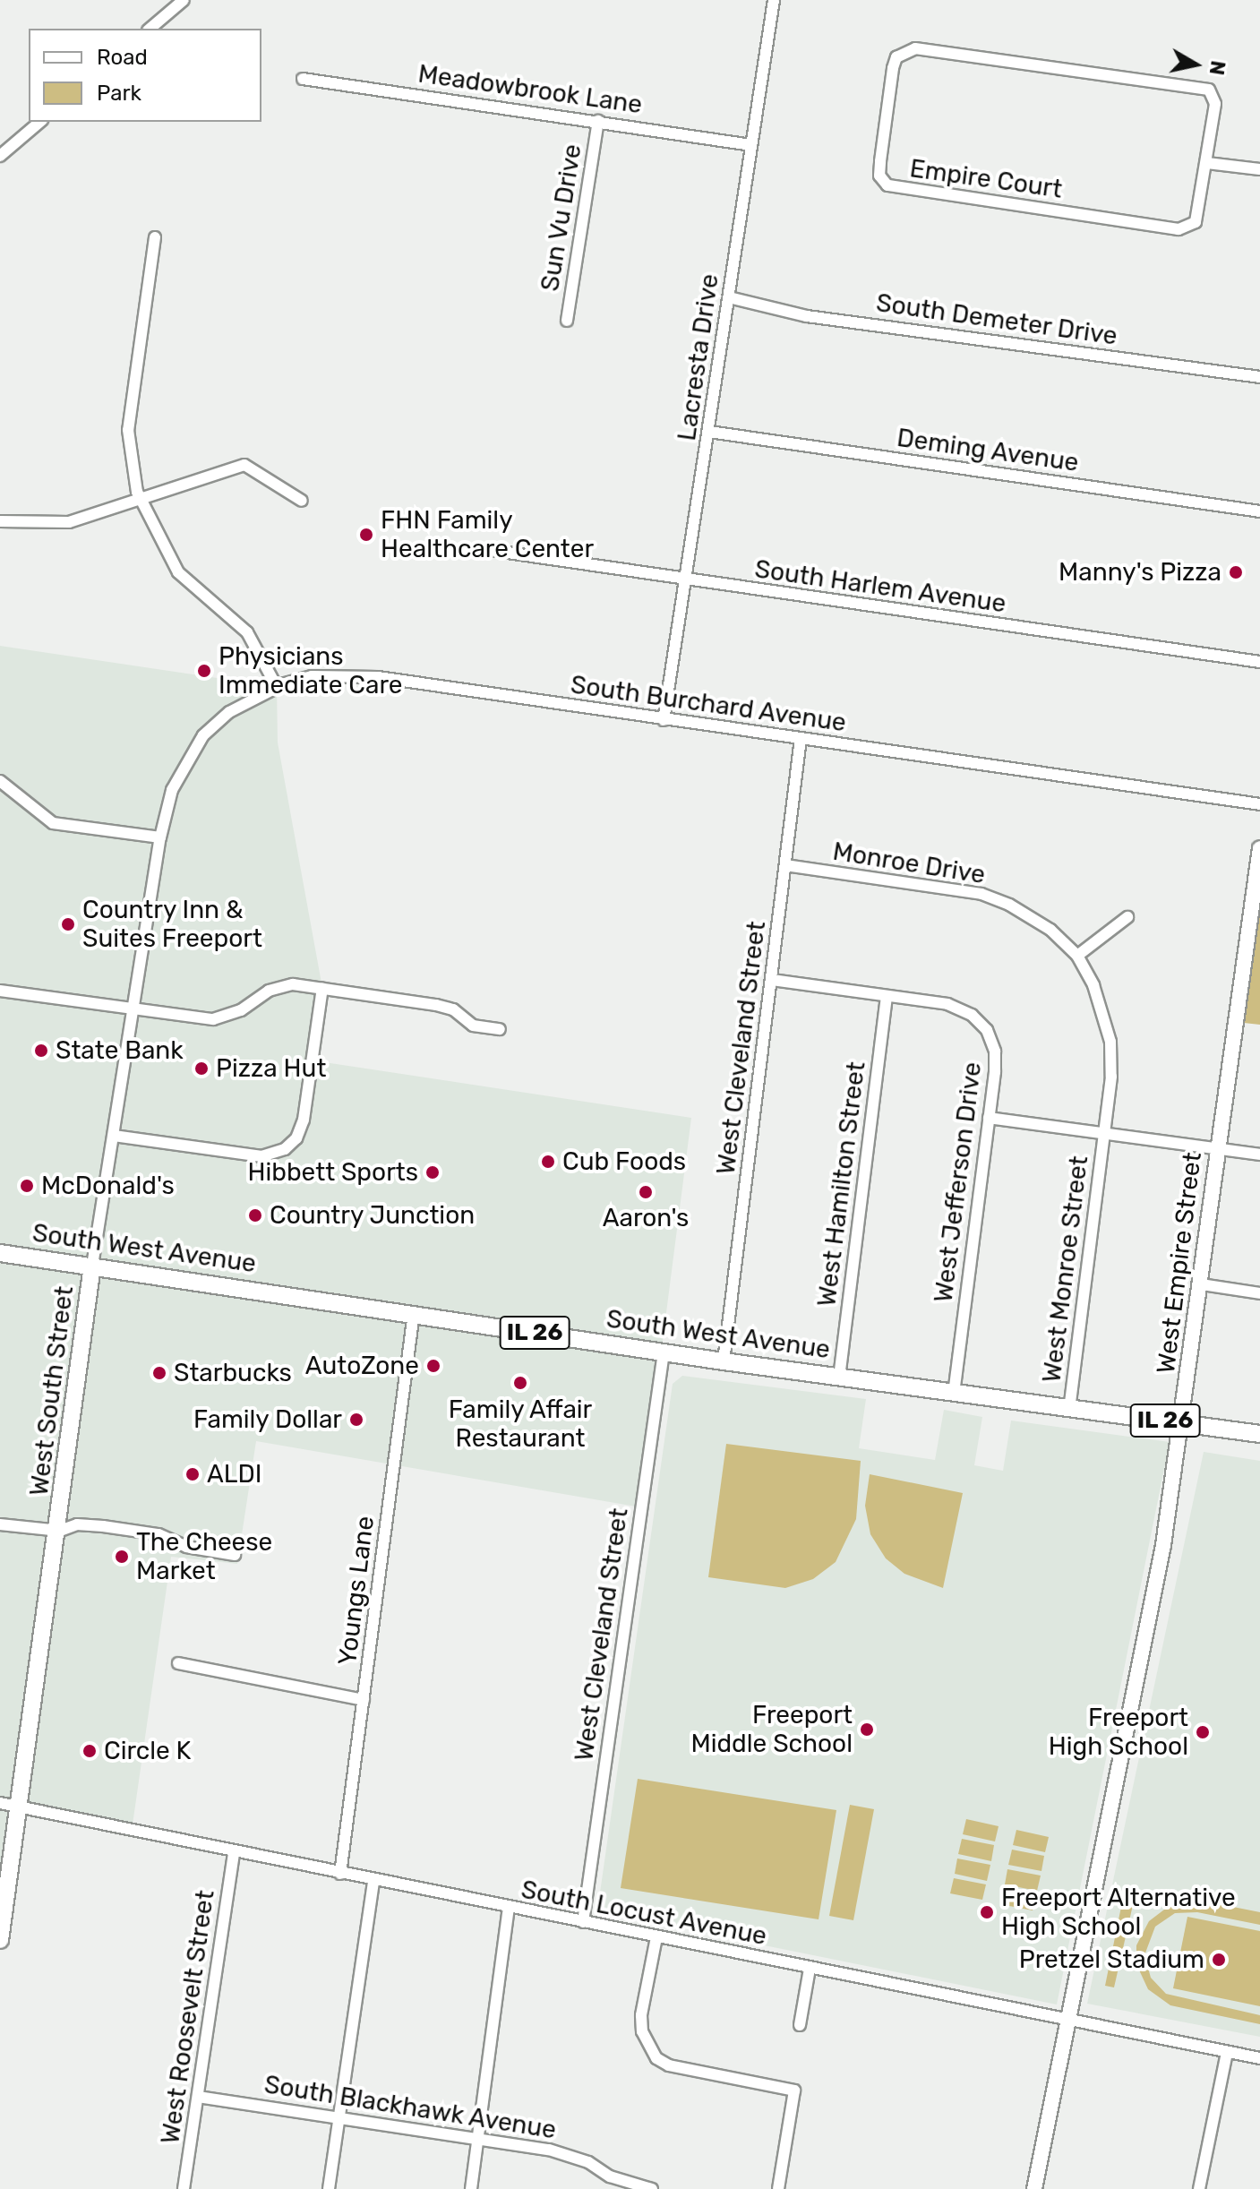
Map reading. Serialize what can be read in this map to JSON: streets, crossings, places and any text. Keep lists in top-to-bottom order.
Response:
{
  "streets": {
    "main road": [
      "South West Avenue",
      "West Empire Street",
      "IL 26",
      "West South Street"
    ],
    "street": [
      "Meadowbrook Lane",
      "Empire Court",
      "Sun Vu Drive",
      "South Demeter Drive",
      "Lacresta Drive",
      "Deming Avenue",
      "South Harlem Avenue",
      "South Burchard Avenue",
      "Monroe Drive",
      "West Cleveland Street",
      "West Jefferson Drive",
      "West Hamilton Street",
      "West Monroe Street",
      "Youngs Lane",
      "South Locust Avenue",
      "West Roosevelt Street",
      "South Blackhawk Avenue"
    ]
  },
  "crossings": [
    ["Meadowbrook Lane", "Sun Vu Drive"],
    ["Meadowbrook Lane", "Lacresta Drive"],
    ["South Demeter Drive", "Lacresta Drive"],
    ["Lacresta Drive", "Deming Avenue"],
    ["Lacresta Drive", "South Harlem Avenue"],
    ["Lacresta Drive", "South Burchard Avenue"],
    ["South Burchard Avenue", "West Cleveland Street"],
    ["South Burchard Avenue", "West South Street"],
    ["Monroe Drive", "West Cleveland Street"],
    ["Monroe Drive", "West Monroe Street"],
    ["West Cleveland Street", "West Jefferson Drive"],
    ["West Cleveland Street", "South West Avenue"],
    ["West Cleveland Street", "South Locust Avenue"],
    ["West Jefferson Drive", "West Hamilton Street"],
    ["West Jefferson Drive", "South West Avenue"],
    ["West Hamilton Street", "South West Avenue"],
    ["South West Avenue", "West Empire Street"],
    ["South West Avenue", "West Monroe Street"],
    ["South West Avenue", "West South Street"],
    ["South West Avenue", "Youngs Lane"],
    ["West Empire Street", "South Locust Avenue"],
    ["West South Street", "South Locust Avenue"],
    ["Youngs Lane", "South Locust Avenue"],
    ["South Locust Avenue", "West Roosevelt Street"],
    ["West Roosevelt Street", "South Blackhawk Avenue"]
  ],
  "places": [
    "FHN Family Healthcare Center",
    "Manny's Pizza",
    "Physicians Immediate Care",
    "Country Inn & Suites Freeport",
    "State Bank",
    "Pizza Hut",
    "Cub Foods",
    "Hibbett Sports",
    "McDonald's",
    "Aaron's",
    "Country Junction",
    "AutoZone",
    "Starbucks",
    "Family Affair Restaurant",
    "Family Dollar",
    "ALDI",
    "The Cheese Market",
    "Freeport Middle School",
    "Freeport High School",
    "Circle K",
    "Freeport Alternative High School",
    "Pretzel Stadium"
  ],
  "legend": ["Road", "Park"],
  "north": "right"
}
